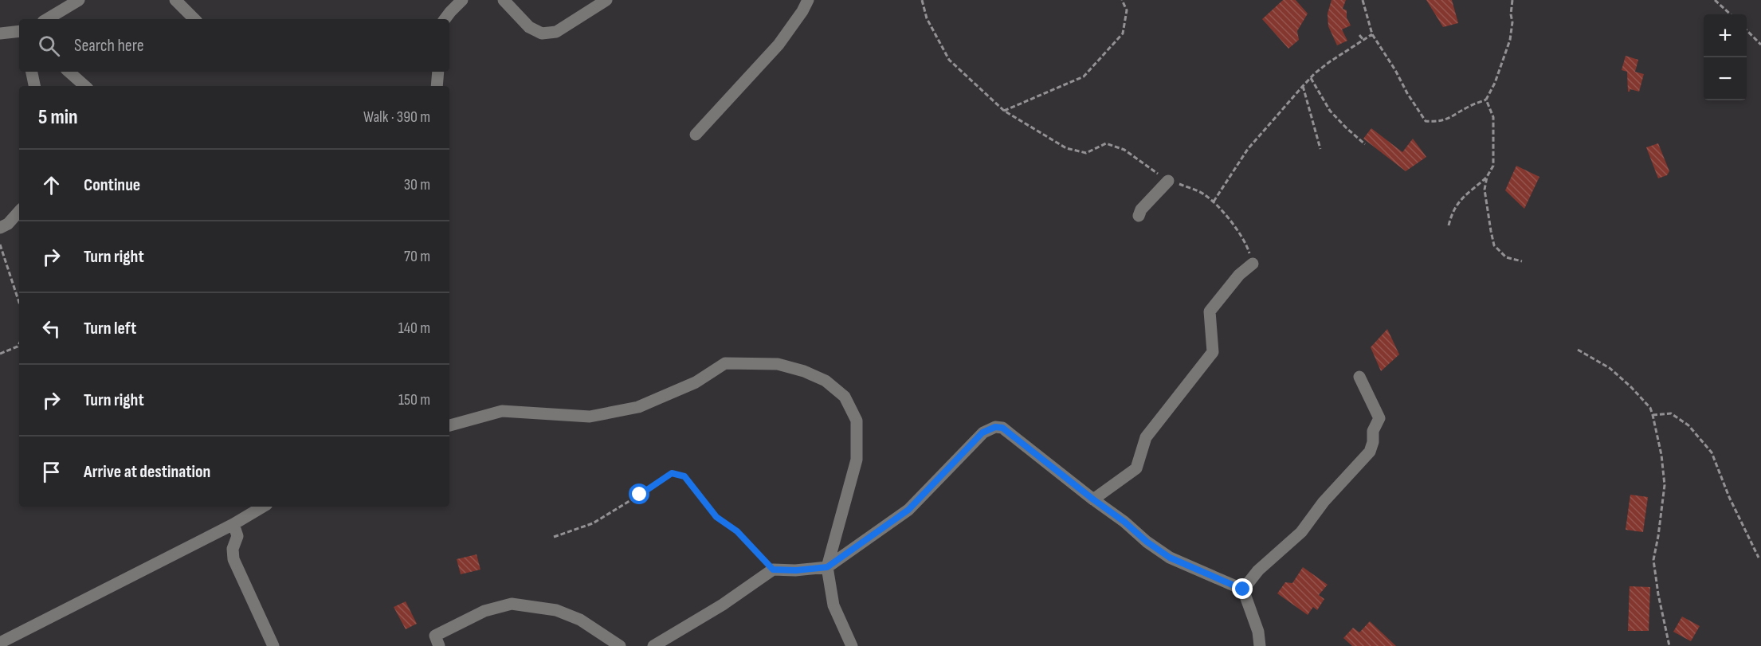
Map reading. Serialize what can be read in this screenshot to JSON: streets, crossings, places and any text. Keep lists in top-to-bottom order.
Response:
{
  "page": {
    "map_buttons": ["+", "−"],
    "search": "Search here",
    "heading": ["5 min", "Walk · 390 m"],
    "list": [
      ["Continue", "30 m"],
      ["Turn right", "70 m"],
      ["Turn left", "140 m"],
      ["Turn right", "150 m"],
      "Arrive at destination"
    ]
  }
}
